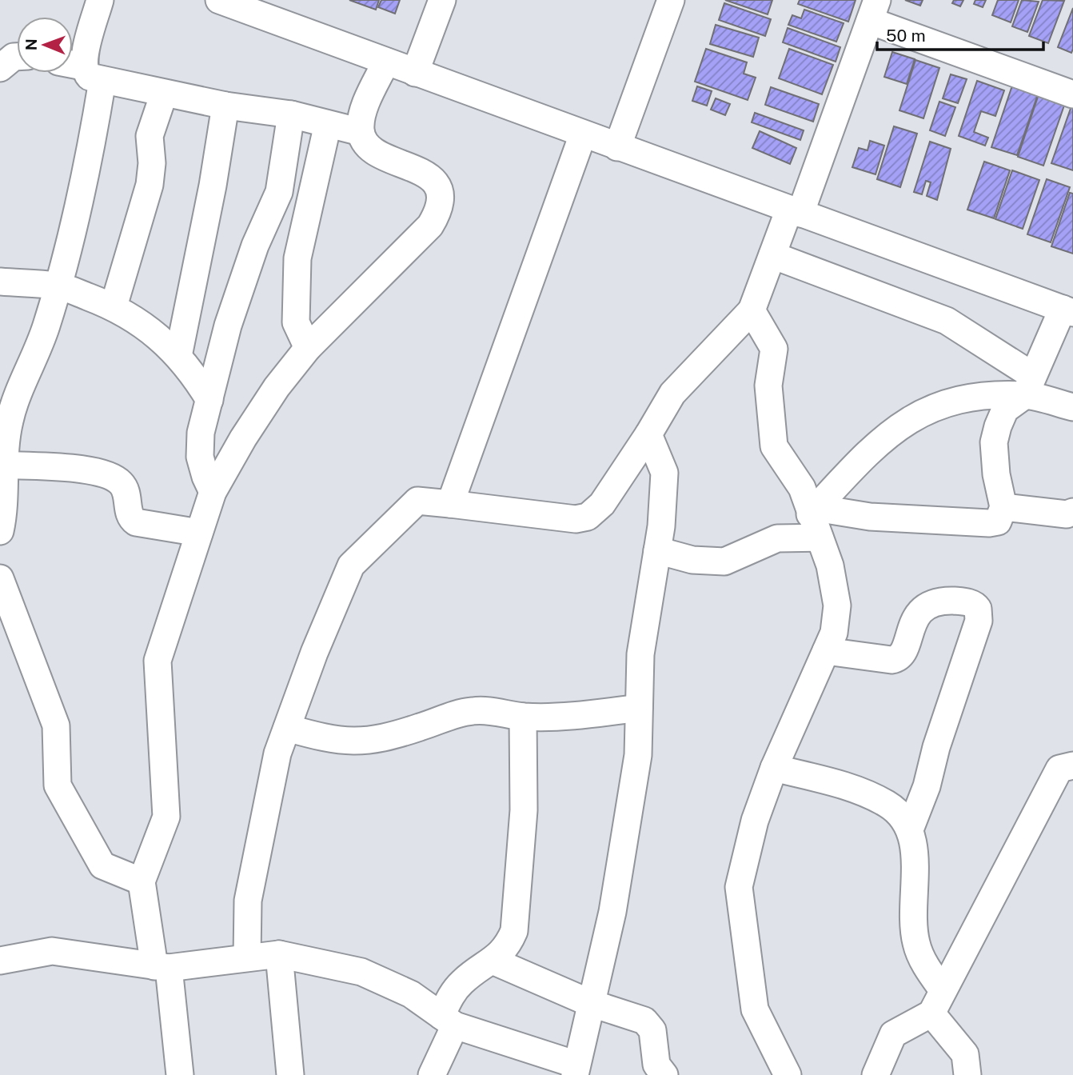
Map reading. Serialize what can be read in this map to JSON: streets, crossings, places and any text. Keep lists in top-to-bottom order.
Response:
{
  "scale_bar": "50 m",
  "north": "left"
}
